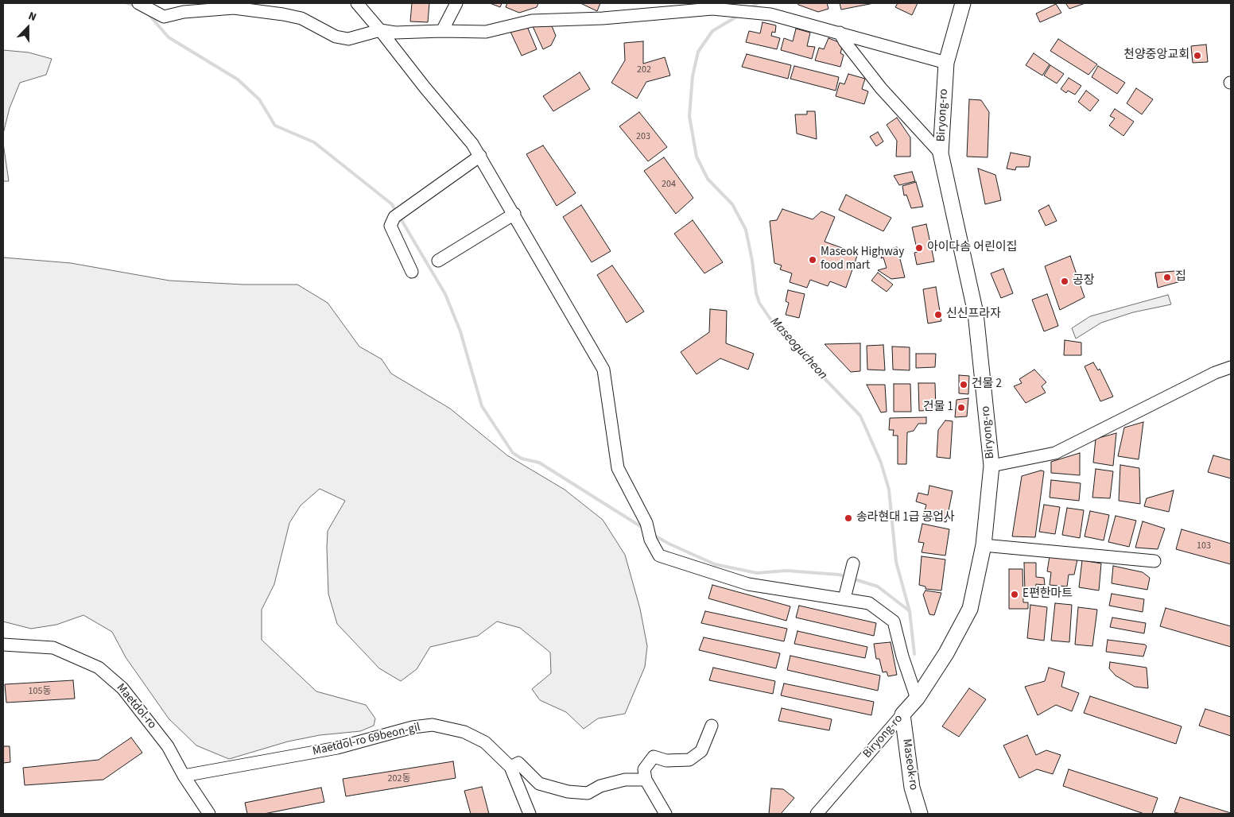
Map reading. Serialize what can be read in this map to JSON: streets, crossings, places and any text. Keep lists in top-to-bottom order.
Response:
{
  "streets": {
    "main road": ["Biryong-ro", "Maseok-ro"],
    "street": ["Maetdol-ro", "Maetdol-ro 69beon-gil"]
  },
  "crossings": [
    ["Biryong-ro", "Maseok-ro"],
    ["Maetdol-ro", "Maetdol-ro 69beon-gil"]
  ],
  "water": ["Maseogucheon"],
  "places": [
    "천양중앙교회",
    "아이다솜 어린이집",
    "Maseok Highway food mart",
    "집",
    "공장",
    "신신프라자",
    "건물 2",
    "건물 1",
    "송라현대 1급 공업사",
    "E편한마트"
  ],
  "house_numbers": [
    "202",
    "203",
    "204",
    "103",
    "105동",
    "202동"
  ],
  "north": "top"
}
